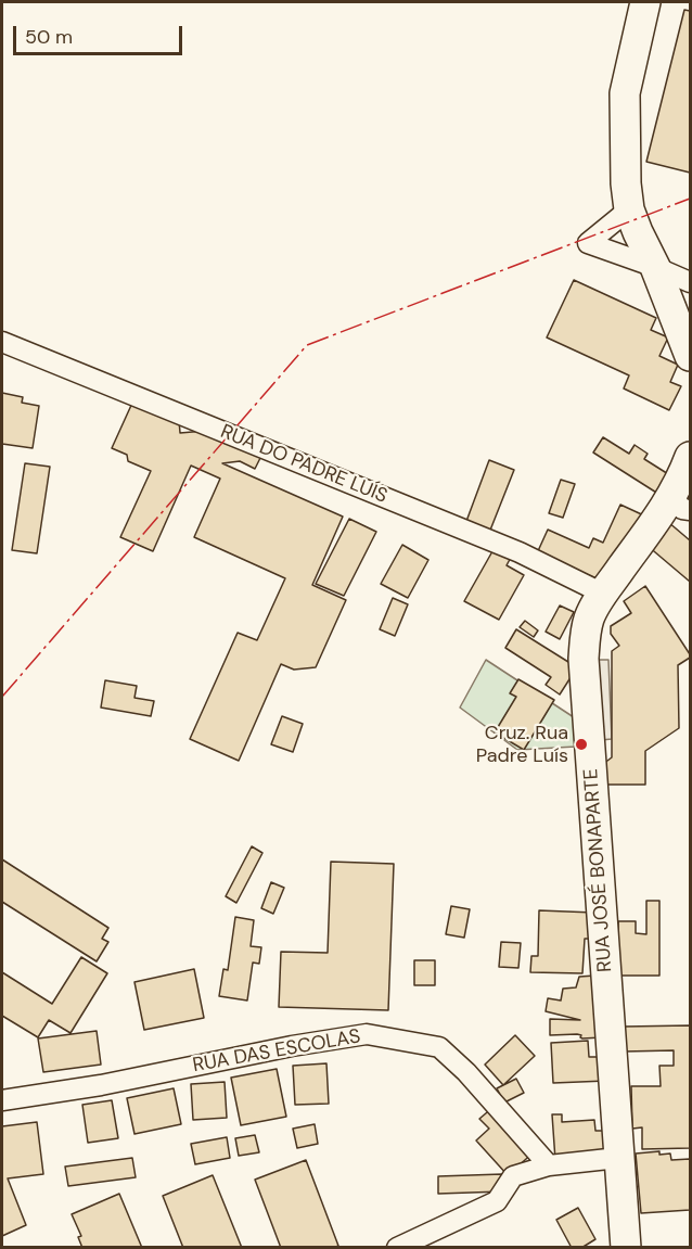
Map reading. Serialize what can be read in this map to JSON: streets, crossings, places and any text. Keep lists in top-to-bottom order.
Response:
{
  "streets": {
    "street": ["RUA DO PADRE LUÍS", "RUA JOSÉ BONAPARTE", "RUA DAS ESCOLAS"]
  },
  "crossings": [
    ["RUA DO PADRE LUÍS", "RUA JOSÉ BONAPARTE"]
  ],
  "places": ["Cruz. Rua Padre Luís"],
  "scale_bar": "50 m"
}
